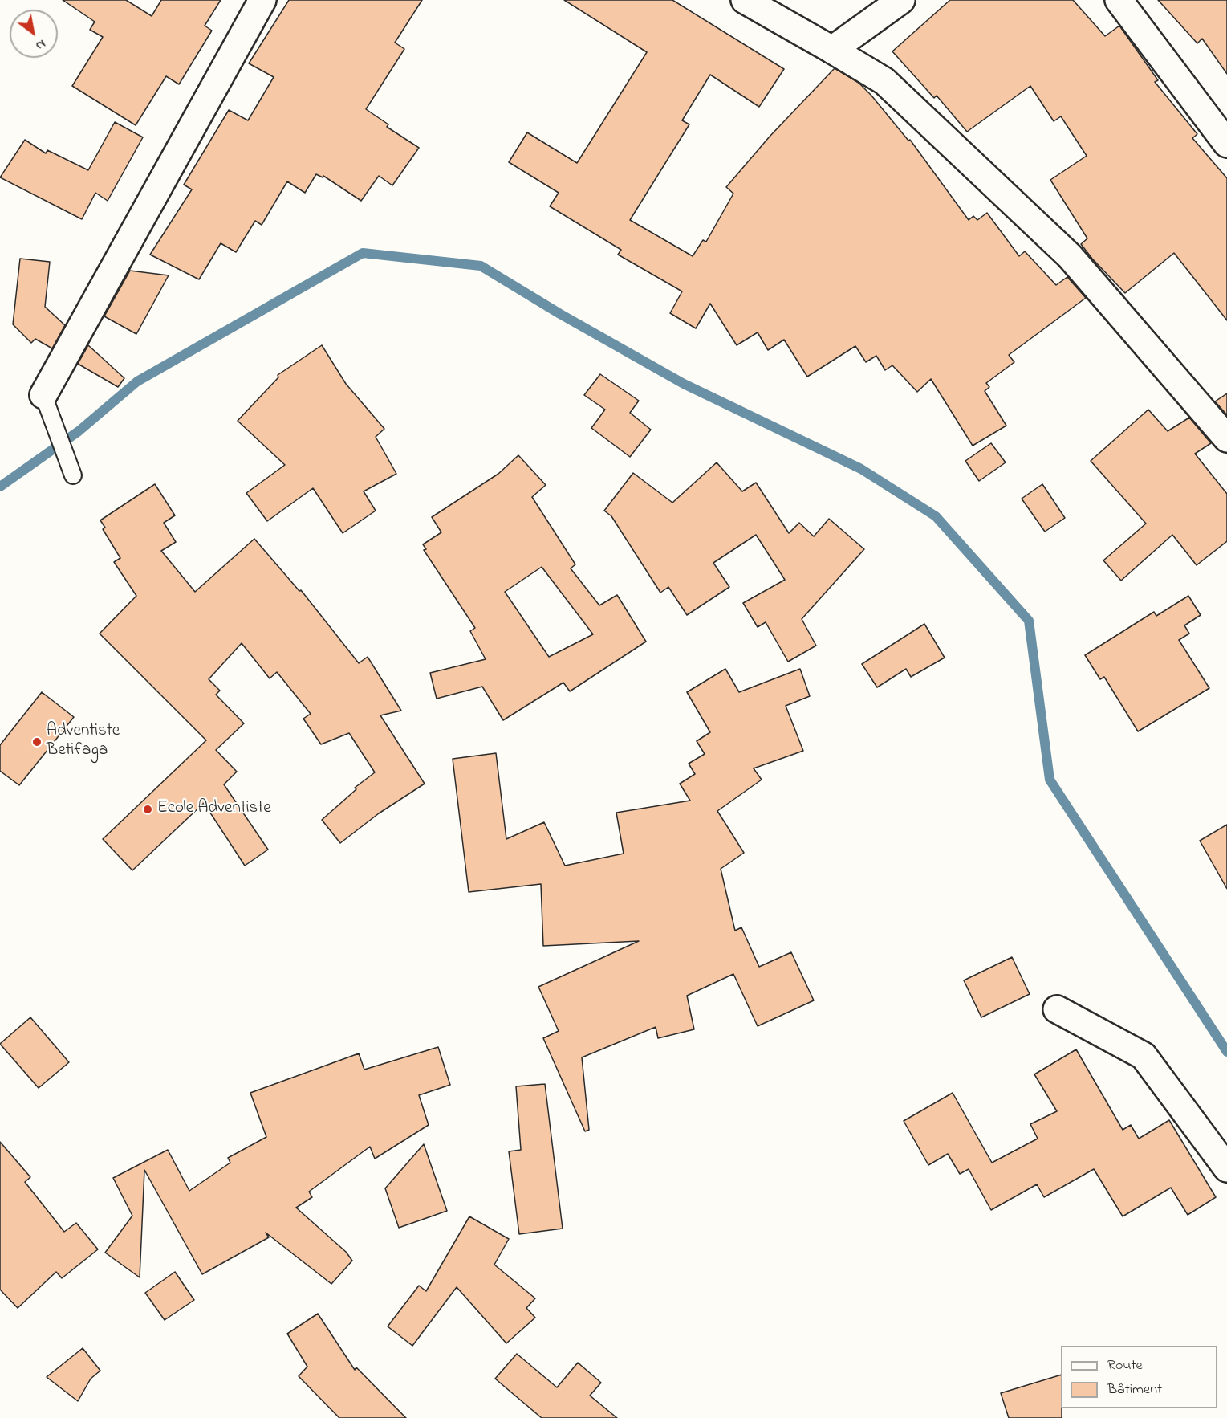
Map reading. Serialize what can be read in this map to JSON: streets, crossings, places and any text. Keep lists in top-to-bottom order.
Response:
{
  "places": ["Adventiste Betifaga", "Ecole Adventiste"],
  "legend": ["Route", "Bâtiment"],
  "north": "bottom right"
}
